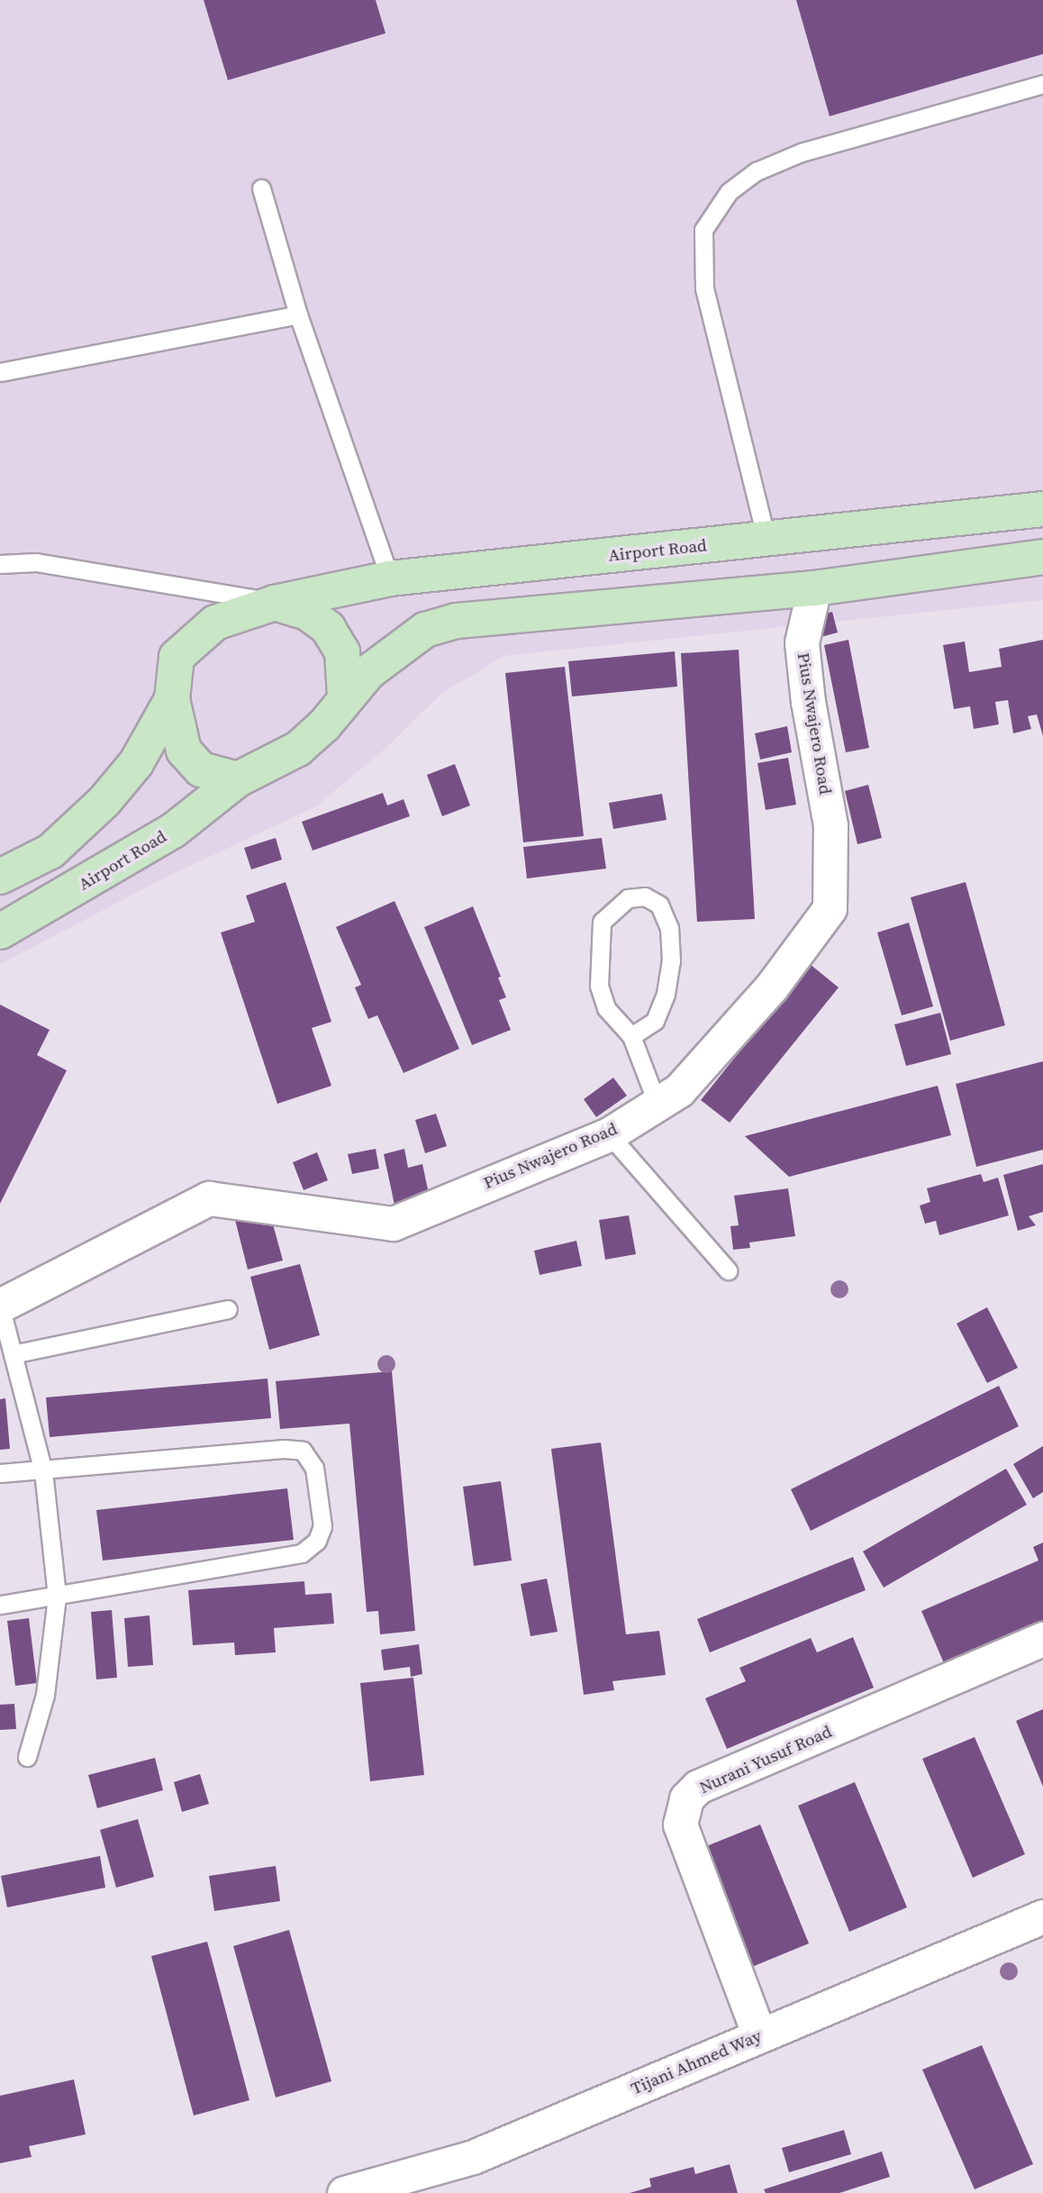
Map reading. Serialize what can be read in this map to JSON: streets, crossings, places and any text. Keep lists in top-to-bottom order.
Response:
{
  "streets": {
    "main road": ["Airport Road"],
    "street": ["Pius Nwajero Road", "Nurani Yusuf Road", "Tijani Ahmed Way"]
  },
  "crossings": [
    ["Nurani Yusuf Road", "Tijani Ahmed Way"]
  ]
}
